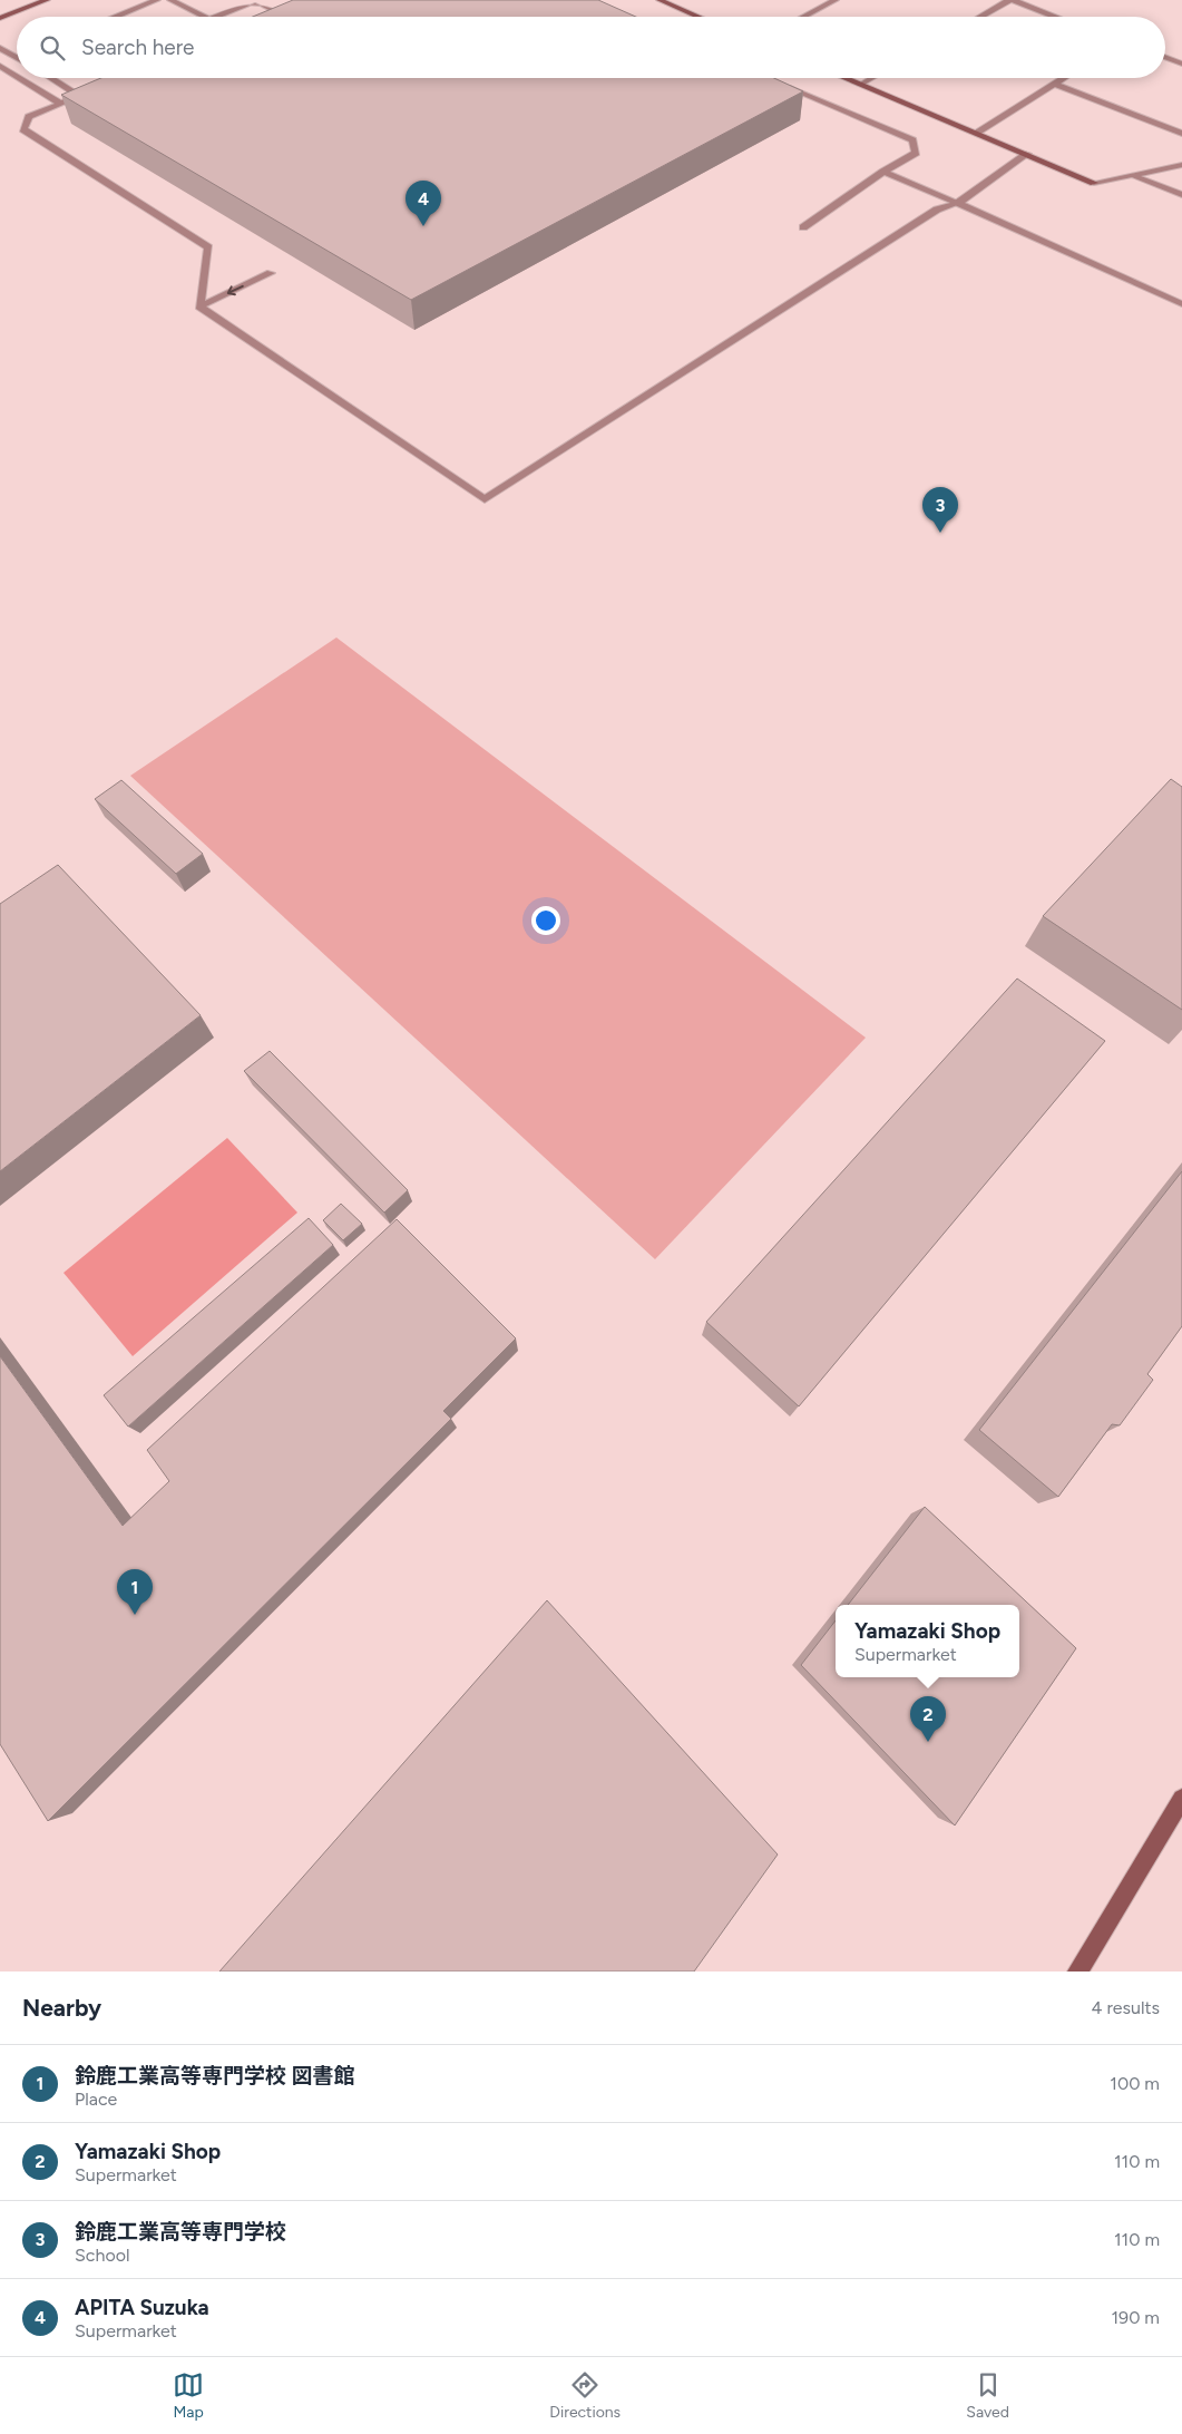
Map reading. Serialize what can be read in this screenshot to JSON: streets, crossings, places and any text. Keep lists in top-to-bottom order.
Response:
{
  "page": {
    "search": "Search here",
    "pins": [
      "4",
      "3",
      "1",
      "2"
    ],
    "popup": ["Yamazaki Shop", "Supermarket"],
    "heading": ["Nearby", "4 results"],
    "list": [
      {
        "mark": "1",
        "name": "鈴鹿工業高等専門学校 図書館",
        "note": "Place",
        "value": "100 m"
      },
      {
        "mark": "2",
        "name": "Yamazaki Shop",
        "note": "Supermarket",
        "value": "110 m"
      },
      {
        "mark": "3",
        "name": "鈴鹿工業高等専門学校",
        "note": "School",
        "value": "110 m"
      },
      {
        "mark": "4",
        "name": "APITA Suzuka",
        "note": "Supermarket",
        "value": "190 m"
      }
    ],
    "nav": ["Map", "Directions", "Saved"]
  }
}
